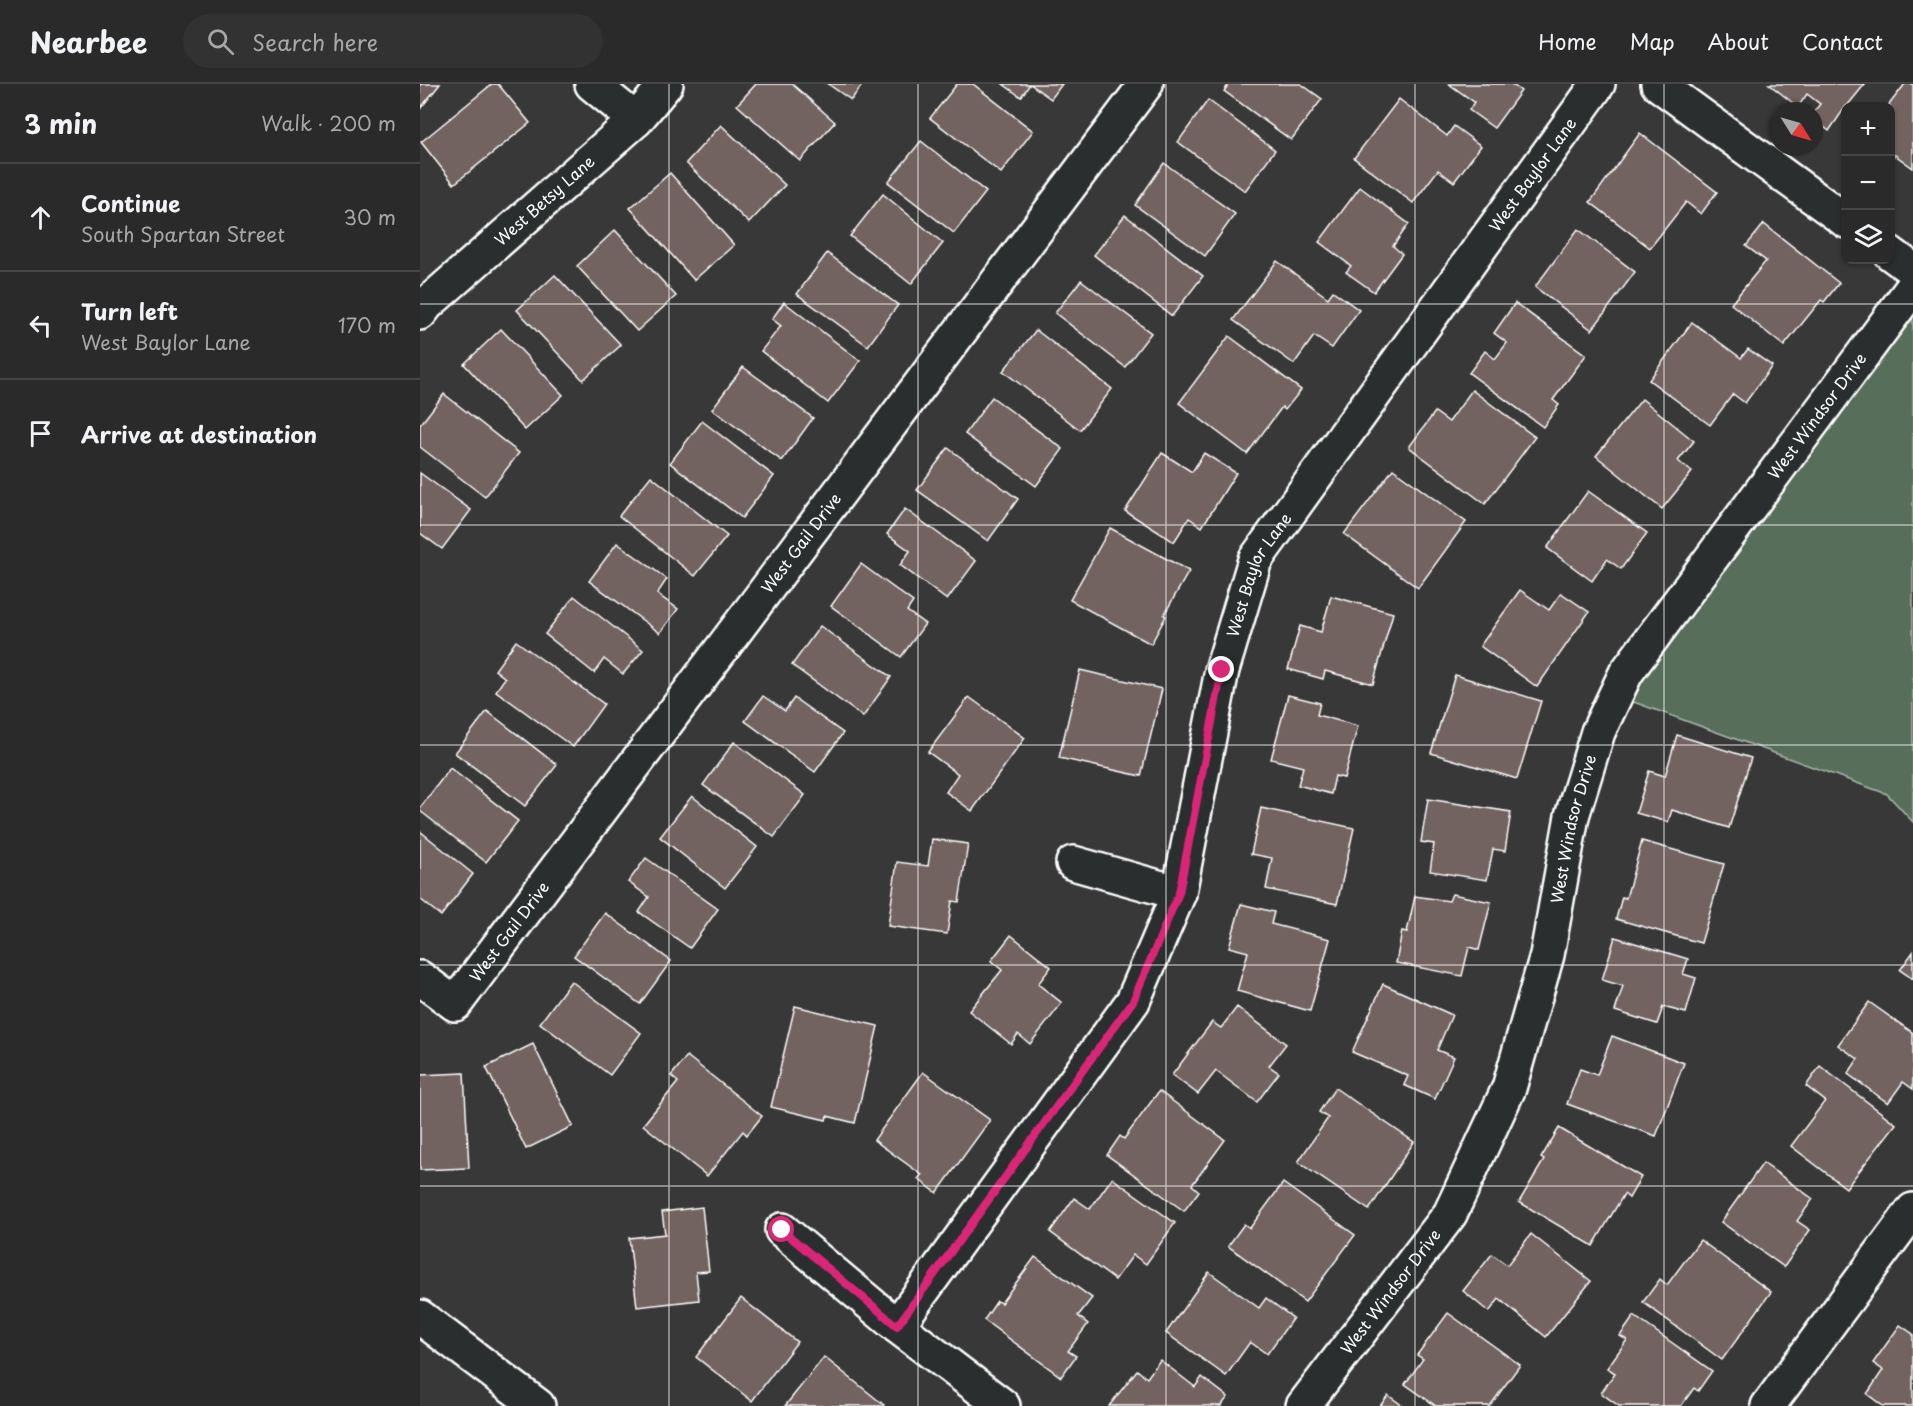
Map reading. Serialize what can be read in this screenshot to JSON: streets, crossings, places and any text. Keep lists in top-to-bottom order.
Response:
{
  "streets": {
    "street": [
      "West Baylor Lane",
      "West Betsy Lane",
      "West Windsor Drive",
      "West Gail Drive"
    ]
  },
  "north": "bottom right",
  "page": {
    "header": "Nearbee",
    "search": "Search here",
    "nav": [
      "Home",
      "Map",
      "About",
      "Contact"
    ],
    "heading": ["3 min", "Walk · 200 m"],
    "map_buttons": ["+", "−"],
    "list": [
      ["Continue", "South Spartan Street", "30 m"],
      ["Turn left", "West Baylor Lane", "170 m"],
      "Arrive at destination"
    ]
  }
}
